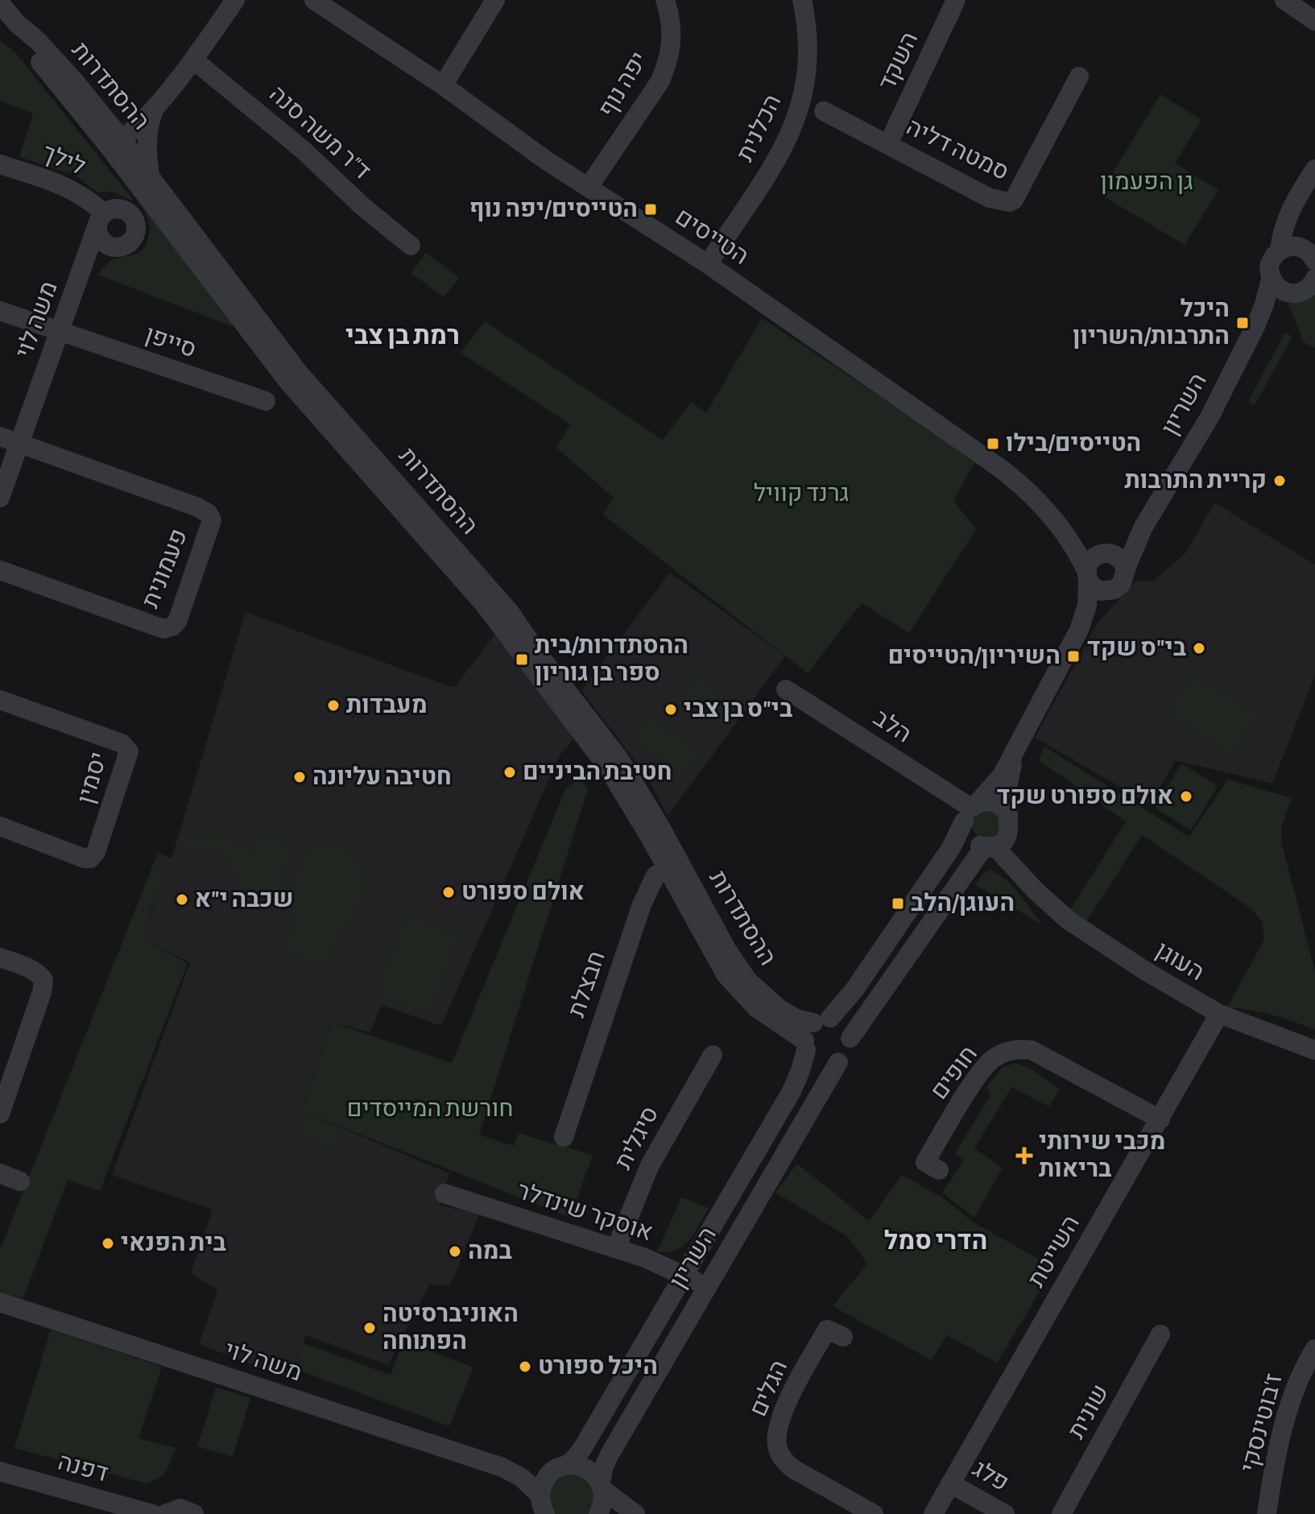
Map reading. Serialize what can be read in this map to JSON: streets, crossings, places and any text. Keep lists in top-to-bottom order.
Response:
{
  "streets": {
    "street": [
      "השקד",
      "יפה נוף",
      "ההסתדרות",
      "הכלנית",
      "ד\"ר משה סנה",
      "סמטה דליה",
      "לילך",
      "הטייסים",
      "משה לוי",
      "סייפן",
      "השריון",
      "פעמונית",
      "הלב",
      "יסמין",
      "העוגן",
      "חבצלת",
      "חופים",
      "סיגלית",
      "אוסקר שינדלר",
      "השייטת",
      "הגלים",
      "שונית",
      "ז'בוטינסקי",
      "דפנה",
      "פלג"
    ]
  },
  "crossings": [
    ["השקד", "סמטה דליה"],
    ["יפה נוף", "הטייסים"],
    ["ההסתדרות", "השריון"],
    ["ההסתדרות", "חבצלת"],
    ["הכלנית", "הטייסים"],
    ["לילך", "משה לוי"],
    ["הטייסים", "השריון"],
    ["משה לוי", "סייפן"],
    ["משה לוי", "השריון"],
    ["משה לוי", "פעמונית"],
    ["השריון", "הלב"],
    ["השריון", "העוגן"],
    ["השריון", "אוסקר שינדלר"],
    ["הלב", "העוגן"],
    ["העוגן", "השייטת"],
    ["חופים", "השייטת"],
    ["סיגלית", "אוסקר שינדלר"],
    ["השייטת", "פלג"]
  ],
  "districts": ["רמת בן צבי", "הדרי סמל"],
  "parks": ["גן הפעמון", "גרנד קוויל", "חורשת המייסדים"],
  "places": {
    "transit": [
      "הטייסים/יפה נוף",
      "היכל התרבות/השריון",
      "הטייסים/בילו",
      "השיריון/הטייסים",
      "ההסתדרות/בית ספר בן גוריון",
      "העוגן/הלב"
    ],
    "other": [
      "קריית התרבות",
      "בי\"ס שקד",
      "מעבדות",
      "בי\"ס בן צבי",
      "חטיבת הביניים",
      "חטיבה עליונה",
      "אולם ספורט שקד",
      "אולם ספורט",
      "שכבה י\"א",
      "בית הפנאי",
      "במה",
      "האוניברסיטה הפתוחה",
      "היכל ספורט"
    ],
    "health": ["מכבי שירותי בריאות"]
  }
}
